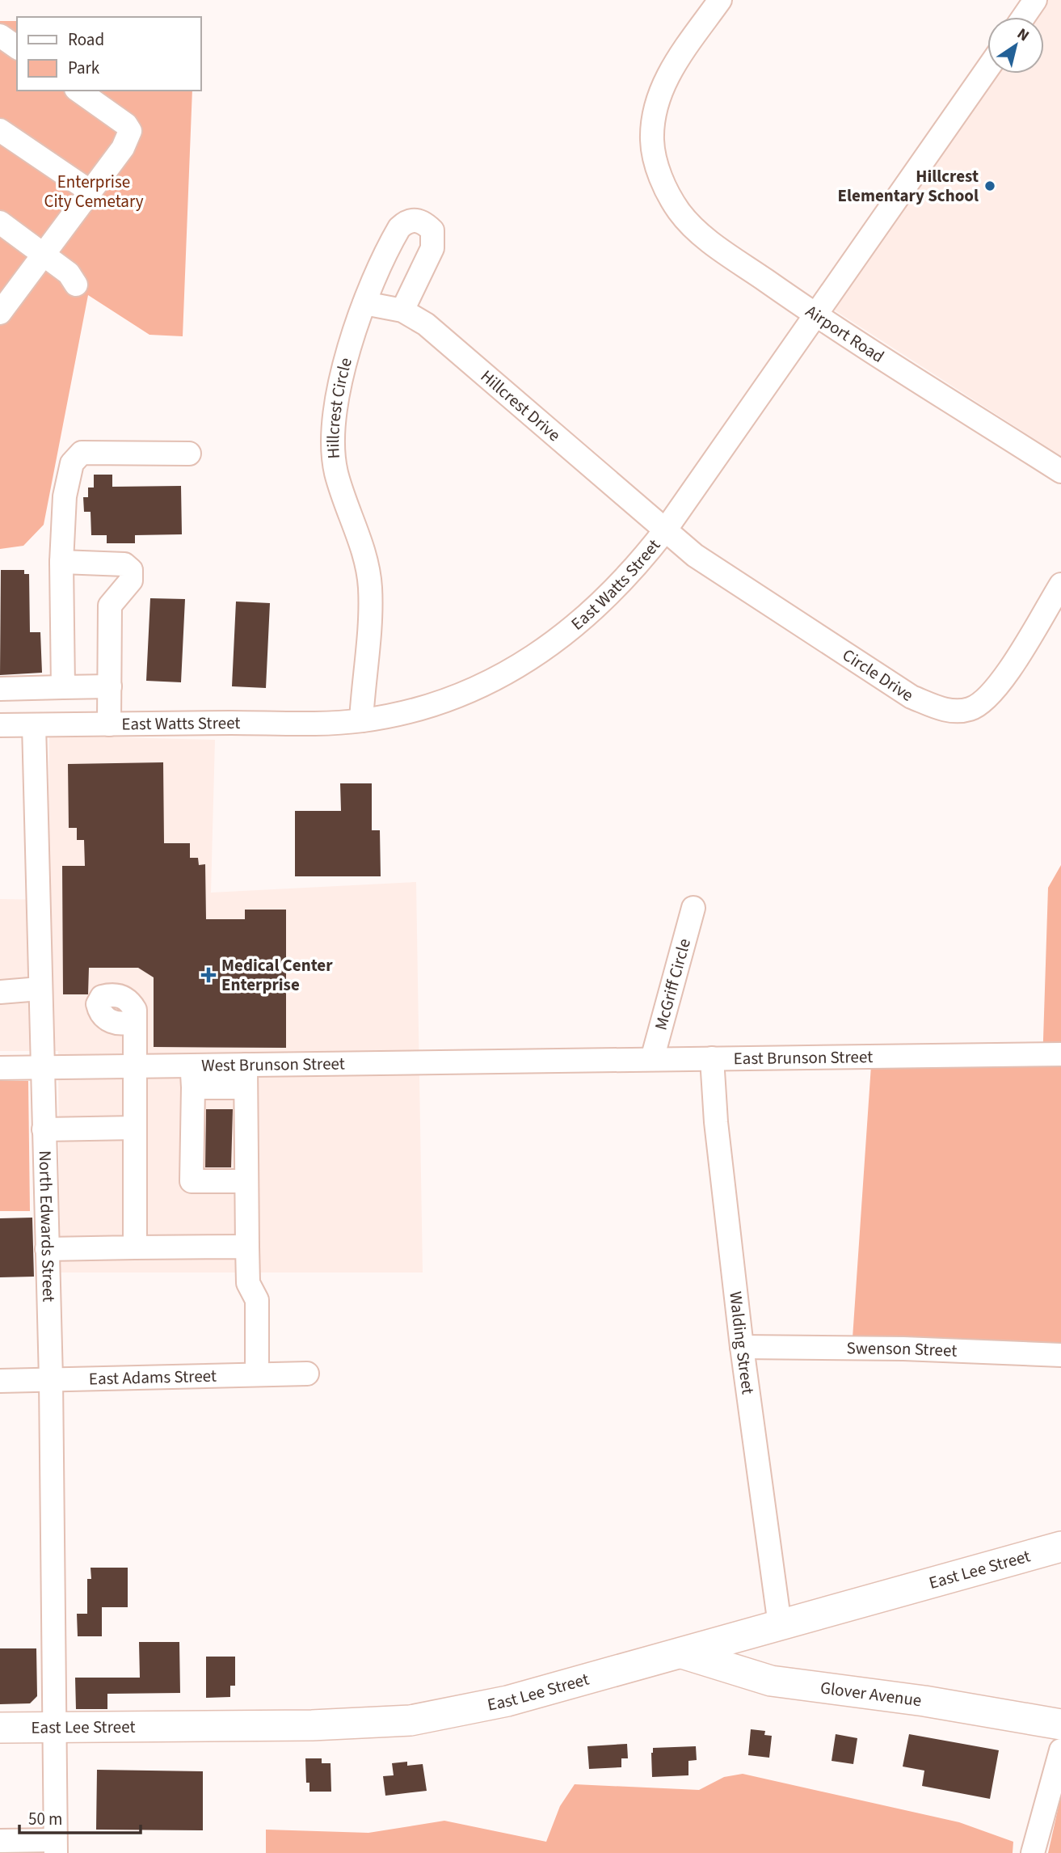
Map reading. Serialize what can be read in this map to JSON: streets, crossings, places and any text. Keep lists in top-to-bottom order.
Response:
{
  "streets": {
    "main road": ["East Lee Street", "Glover Avenue"],
    "street": [
      "Airport Road",
      "Hillcrest Drive",
      "Hillcrest Circle",
      "East Watts Street",
      "Circle Drive",
      "McGriff Circle",
      "East Brunson Street",
      "West Brunson Street",
      "North Edwards Street",
      "Walding Street",
      "Swenson Street",
      "East Adams Street"
    ]
  },
  "crossings": [
    ["Airport Road", "East Watts Street"],
    ["Hillcrest Drive", "Hillcrest Circle"],
    ["Hillcrest Drive", "East Watts Street"],
    ["Hillcrest Drive", "Circle Drive"],
    ["Hillcrest Circle", "East Watts Street"],
    ["East Watts Street", "Circle Drive"],
    ["East Watts Street", "North Edwards Street"],
    ["McGriff Circle", "East Brunson Street"],
    ["East Brunson Street", "West Brunson Street"],
    ["East Brunson Street", "Walding Street"],
    ["West Brunson Street", "North Edwards Street"],
    ["North Edwards Street", "East Adams Street"],
    ["North Edwards Street", "East Lee Street"],
    ["Walding Street", "Swenson Street"],
    ["Walding Street", "East Lee Street"],
    ["East Lee Street", "Glover Avenue"]
  ],
  "parks": ["Enterprise City Cemetary"],
  "places": {
    "other": ["Hillcrest Elementary School"],
    "health": ["Medical Center Enterprise"]
  },
  "legend": ["Road", "Park"],
  "scale_bar": "50 m",
  "north": "top right"
}
